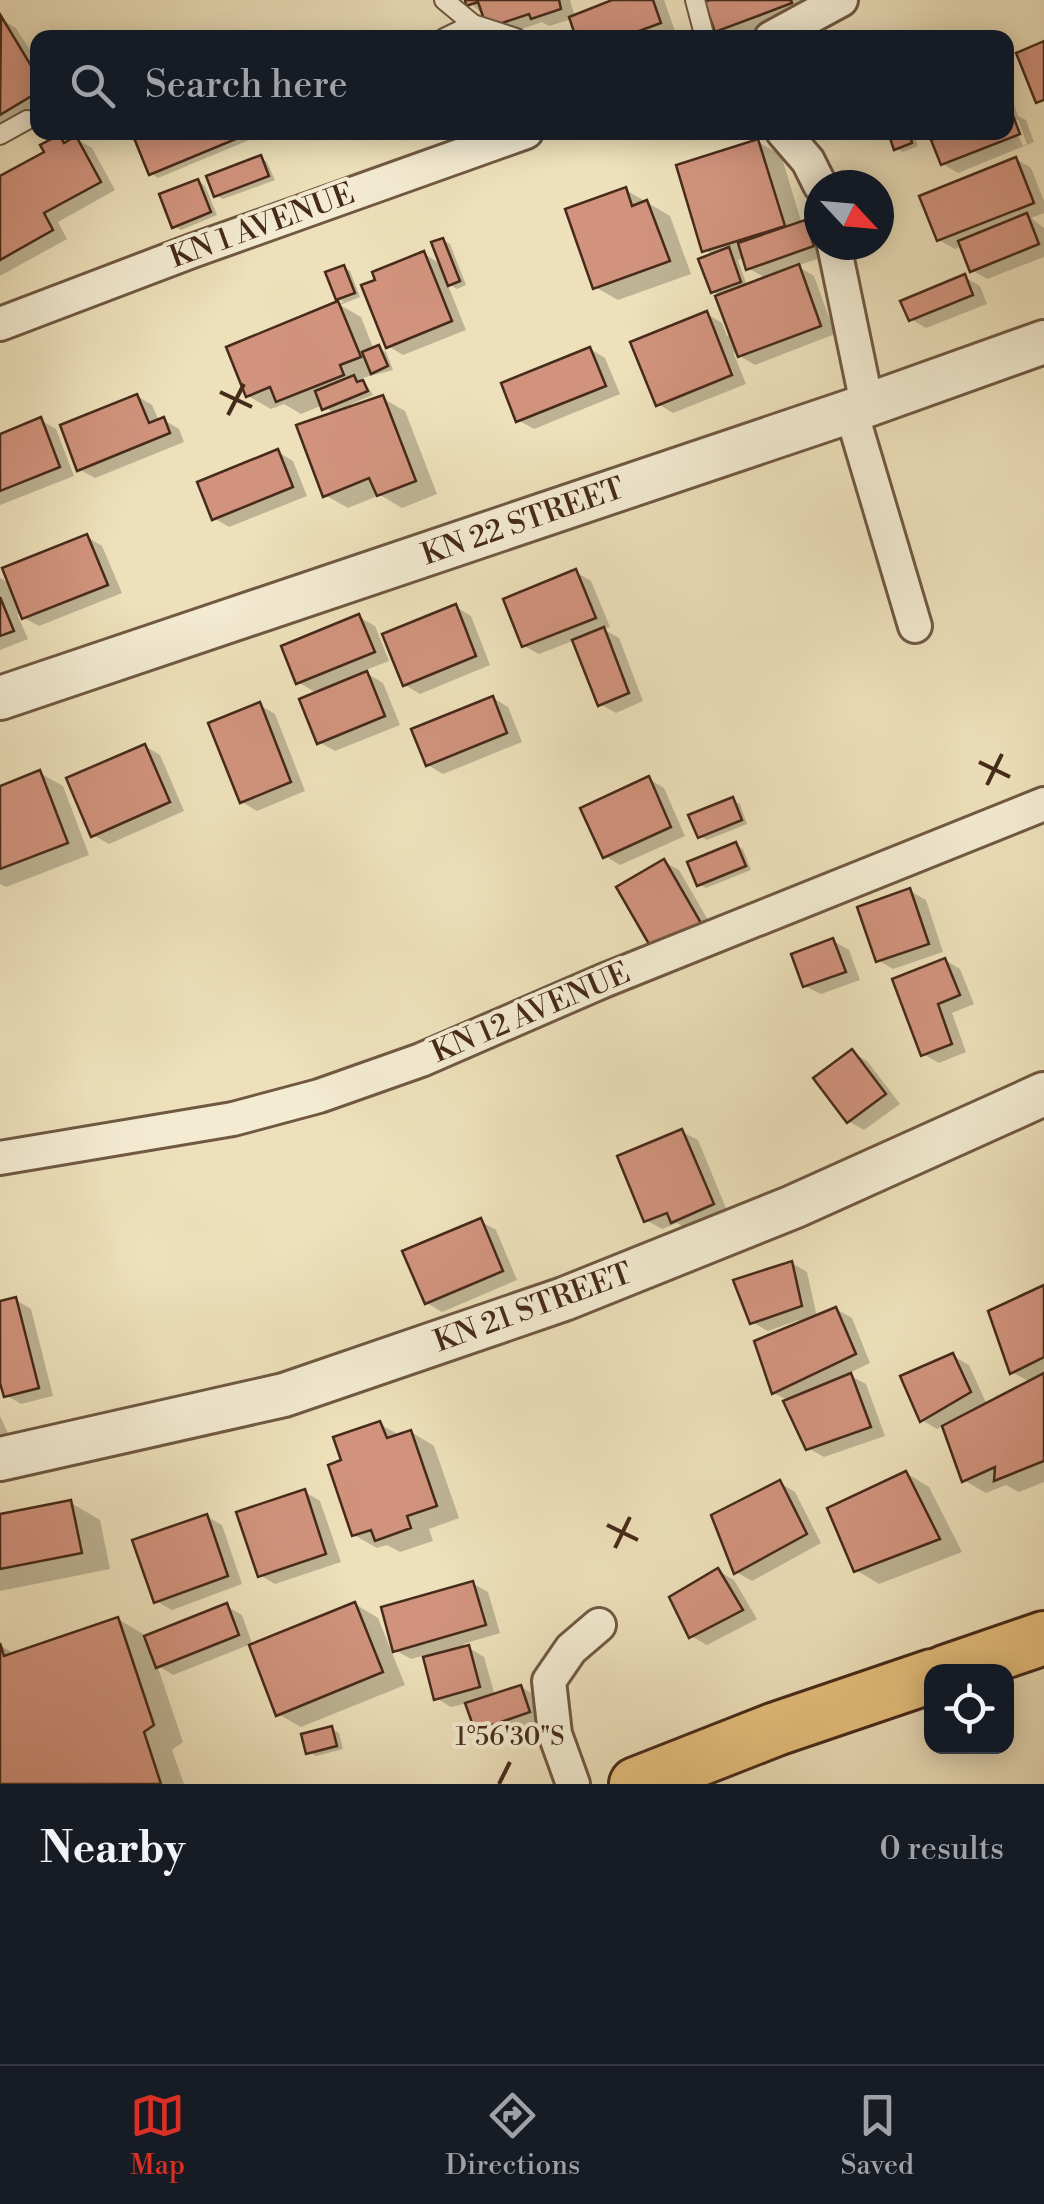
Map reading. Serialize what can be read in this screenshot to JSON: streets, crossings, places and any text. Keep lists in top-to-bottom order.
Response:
{
  "streets": {
    "street": [
      "KN 1 AVENUE",
      "KN 22 STREET",
      "KN 12 AVENUE",
      "KN 21 STREET"
    ]
  },
  "north": "bottom right",
  "page": {
    "search": "Search here",
    "heading": ["Nearby", "0 results"],
    "nav": ["Map", "Directions", "Saved"]
  },
  "coordinates": ["1°56'30\"S"]
}
